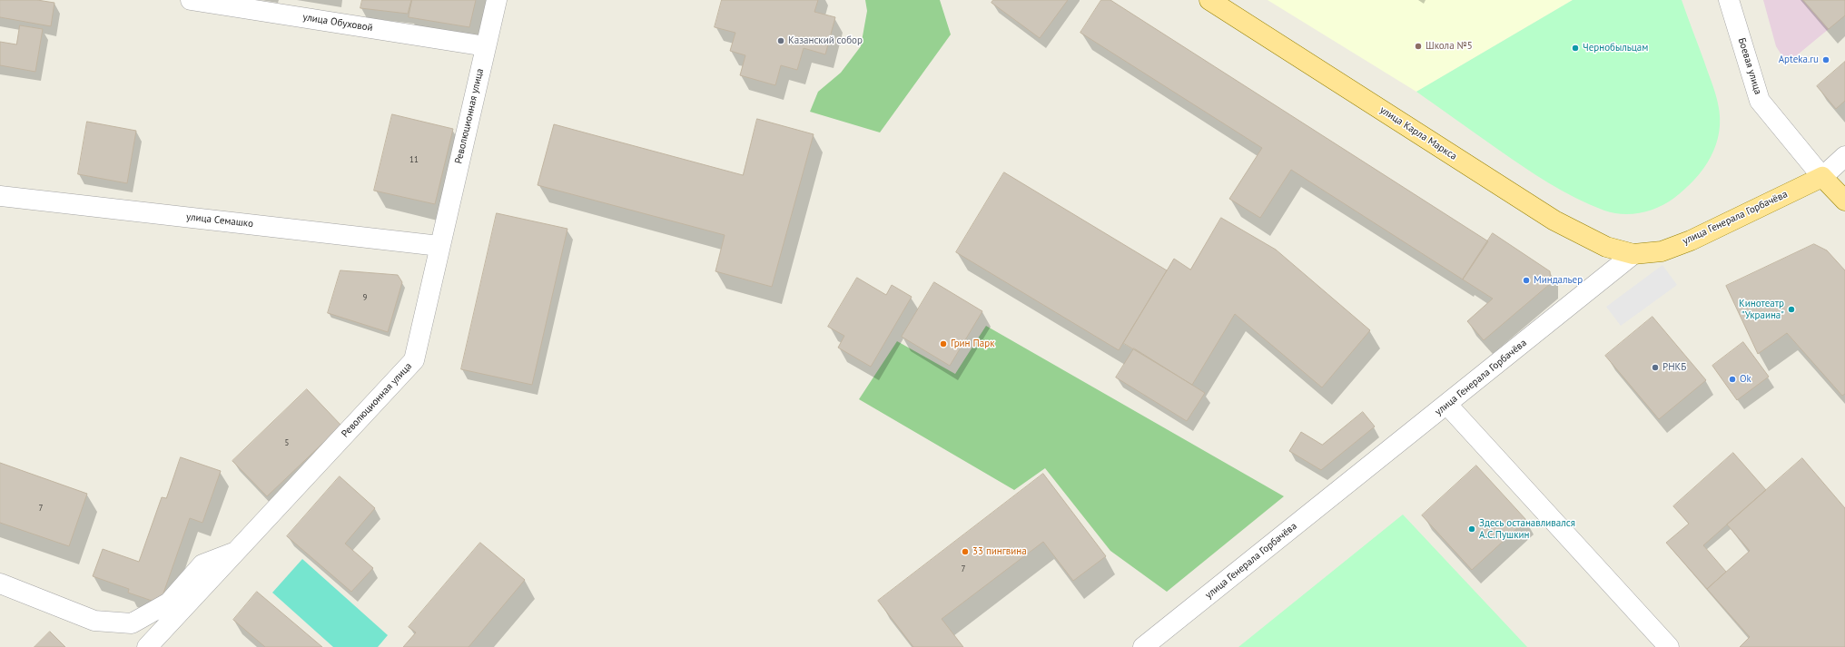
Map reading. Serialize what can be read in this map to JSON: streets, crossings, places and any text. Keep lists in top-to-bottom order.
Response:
{
  "streets": {
    "main road": ["улица Карла Маркса", "улица Генерала Горбачёва"],
    "street": [
      "улица Обуховой",
      "Боевая улица",
      "Революционная улица",
      "улица Семашко"
    ]
  },
  "crossings": [
    ["улица Обуховой", "Революционная улица"],
    ["Боевая улица", "улица Генерала Горбачёва"],
    ["Революционная улица", "улица Семашко"],
    ["улица Карла Маркса", "улица Генерала Горбачёва"]
  ],
  "places": [
    "Казанский собор",
    "Школа №5",
    "Чернобыльцам",
    "Apteka.ru",
    "Миндальер",
    "Кинотеатр \"Украина\"",
    "Грин Парк",
    "РНКБ",
    "Ok",
    "Здесь останавливался А.С.Пушкин",
    "33 пингвина"
  ],
  "house_numbers": [
    "11",
    "9",
    "5",
    "7",
    "7"
  ]
}
